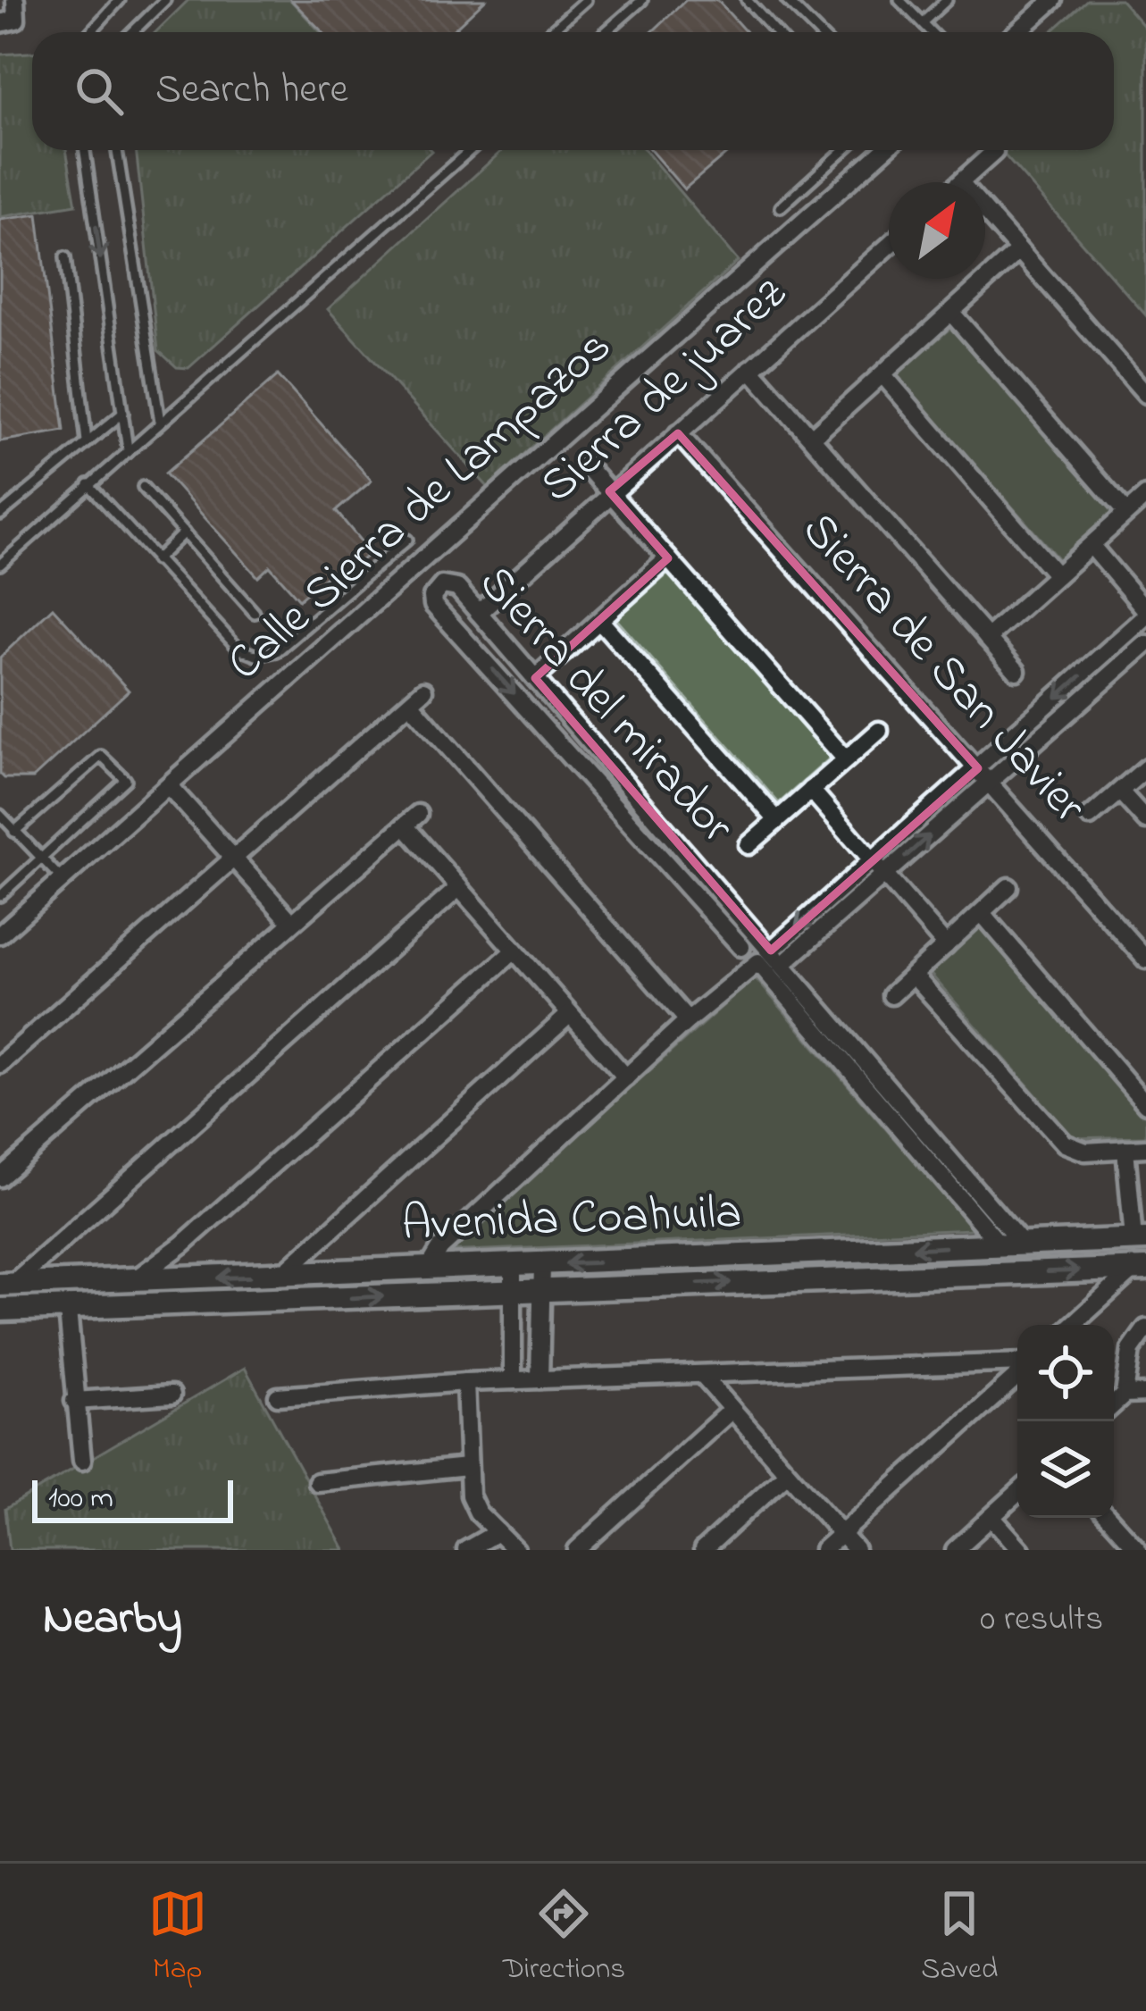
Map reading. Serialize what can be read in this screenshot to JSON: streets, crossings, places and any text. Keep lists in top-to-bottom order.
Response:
{
  "streets": {
    "street": [
      "Sierra de juarez",
      "Calle Sierra de Lampazos",
      "Sierra de San Javier",
      "Sierra del mirador",
      "Avenida Coahuila"
    ]
  },
  "crossings": [
    ["Sierra de juarez", "Sierra de San Javier"],
    ["Sierra de juarez", "Sierra del mirador"],
    ["Sierra del mirador", "Avenida Coahuila"]
  ],
  "scale_bar": "100 m",
  "north": "top right",
  "page": {
    "search": "Search here",
    "scale": "100 m",
    "heading": ["Nearby", "0 results"],
    "nav": ["Map", "Directions", "Saved"]
  }
}
